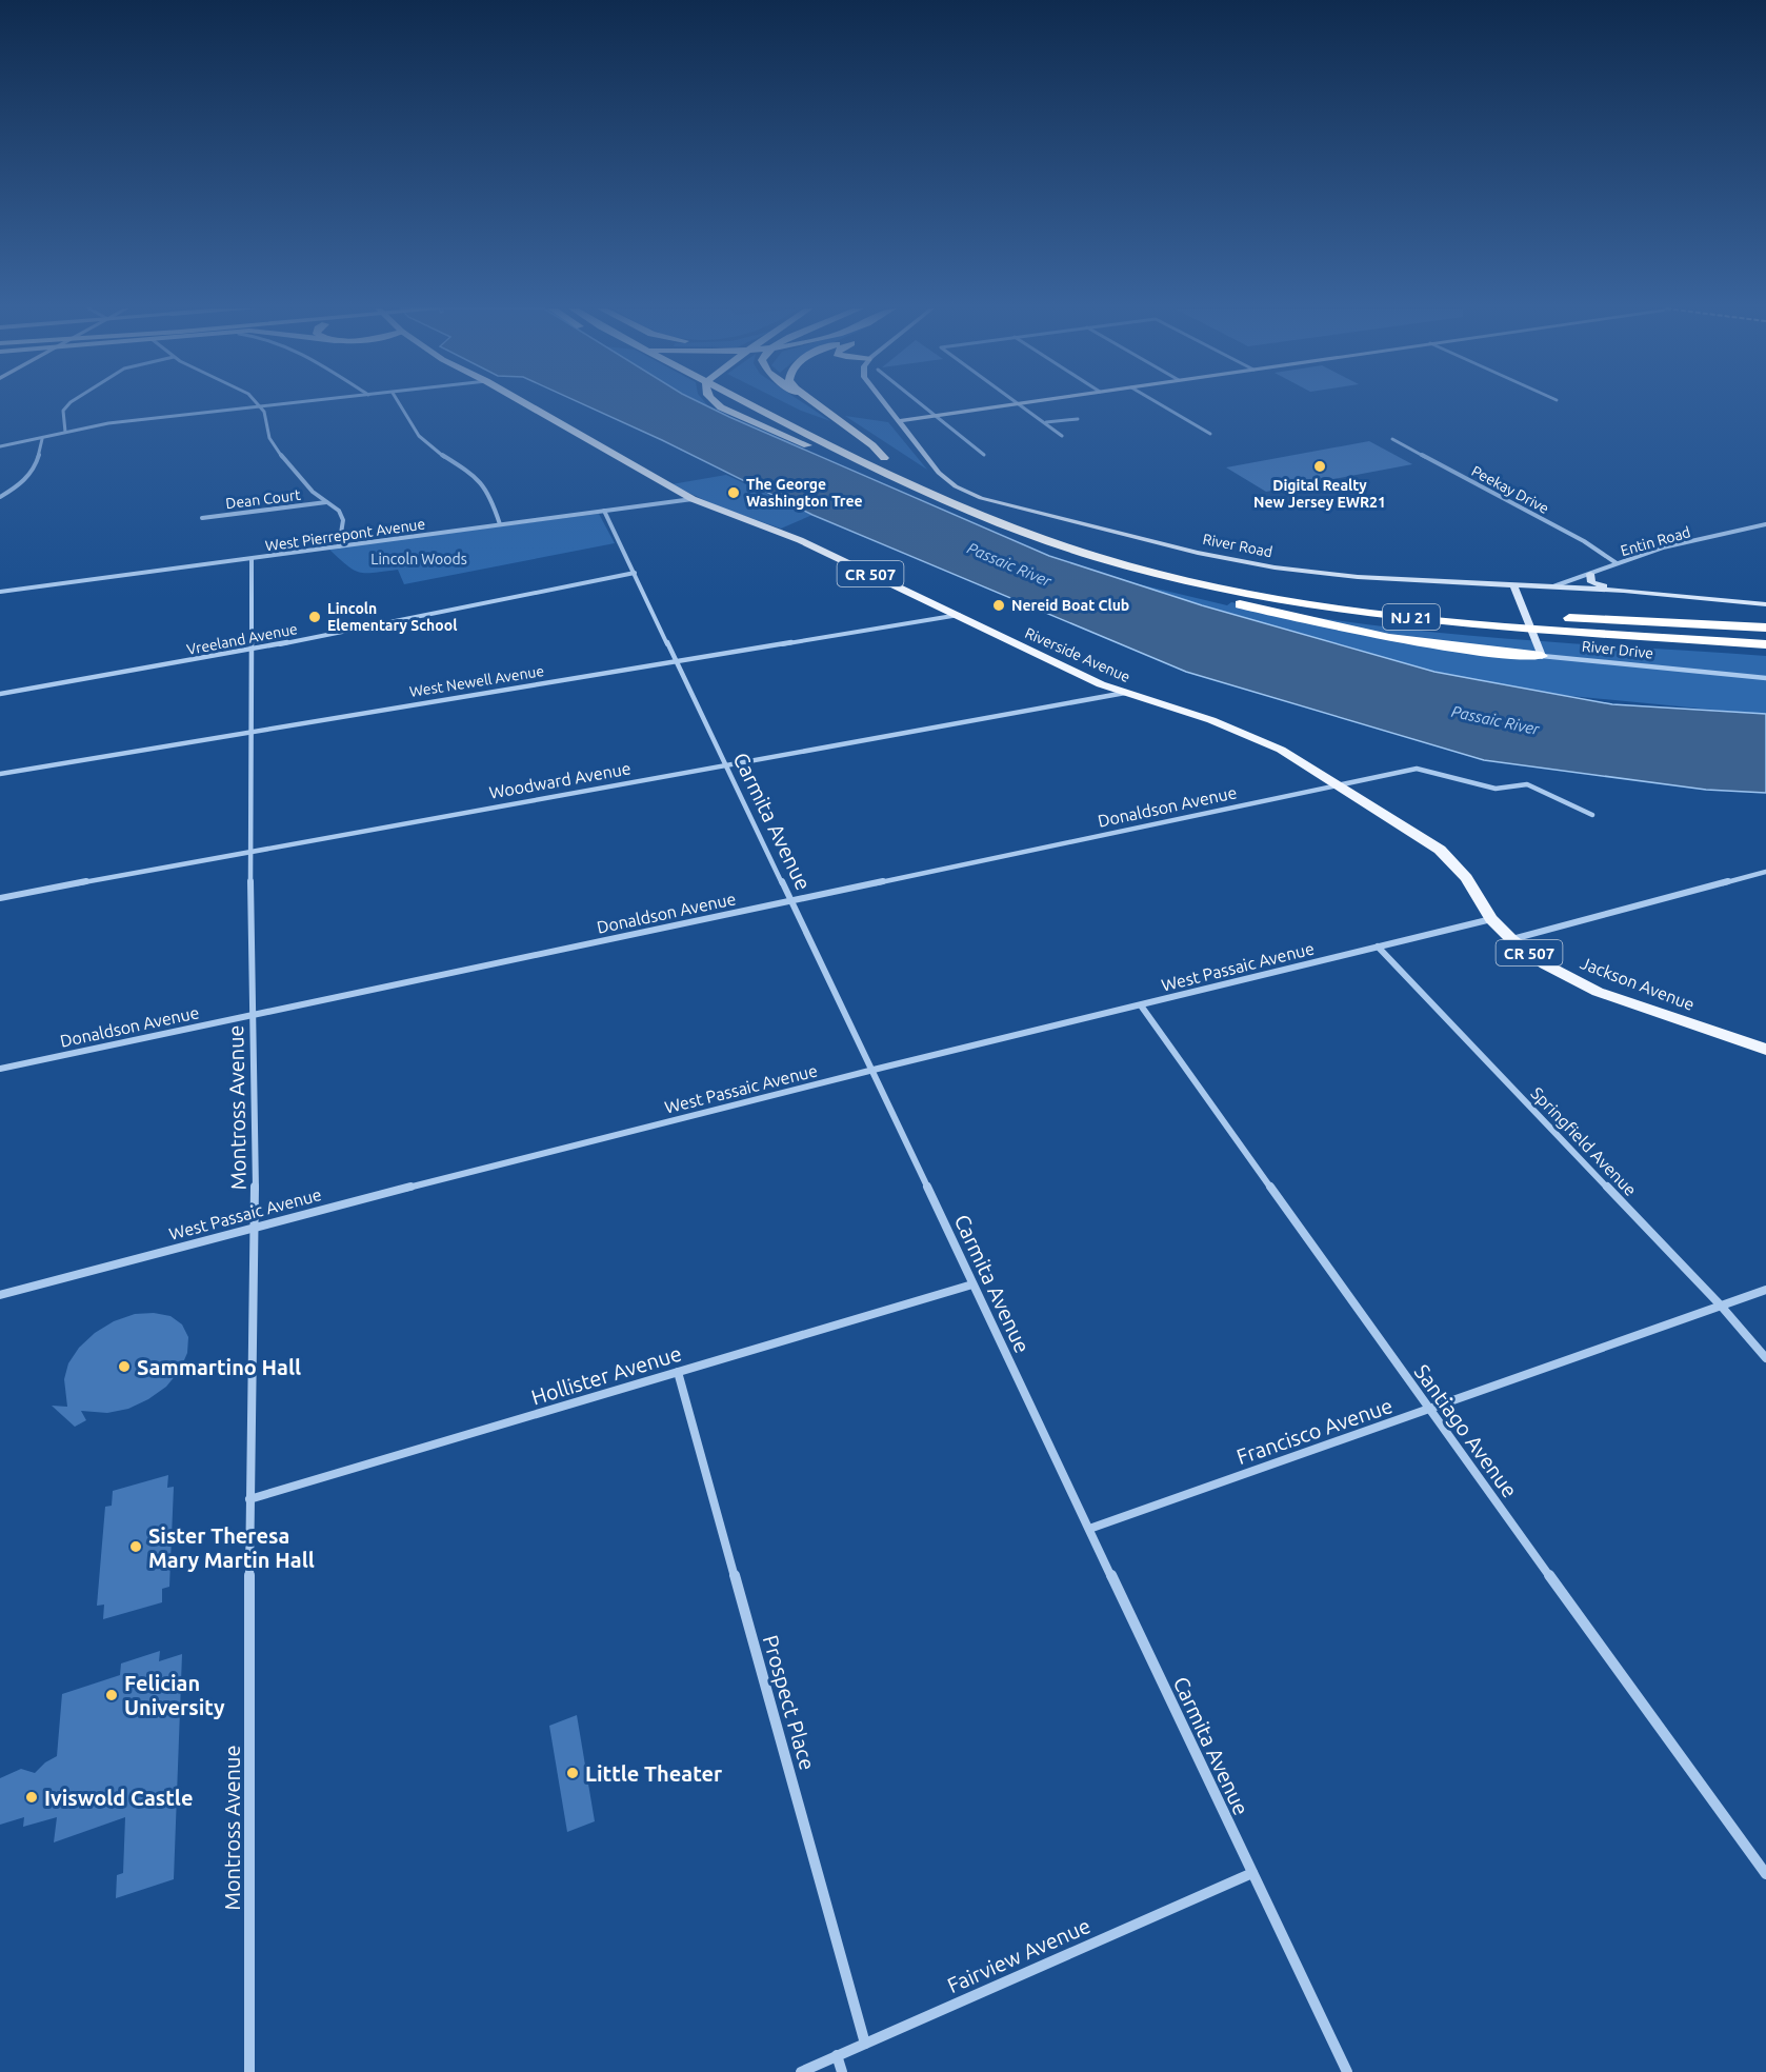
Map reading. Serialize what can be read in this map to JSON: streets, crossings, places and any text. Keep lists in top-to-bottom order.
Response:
{
  "streets": {
    "highway": ["NJ 21"],
    "main road": ["CR 507", "Riverside Avenue", "Jackson Avenue"],
    "street": [
      "Peekay Drive",
      "Dean Court",
      "West Pierrepont Avenue",
      "Entin Road",
      "River Road",
      "Vreeland Avenue",
      "River Drive",
      "West Newell Avenue",
      "Woodward Avenue",
      "Donaldson Avenue",
      "Carmita Avenue",
      "West Passaic Avenue",
      "Montross Avenue",
      "Springfield Avenue",
      "Hollister Avenue",
      "Francisco Avenue",
      "Santiago Avenue",
      "Prospect Place",
      "Fairview Avenue"
    ]
  },
  "crossings": [
    ["Peekay Drive", "Entin Road"],
    ["West Pierrepont Avenue", "Riverside Avenue"],
    ["West Pierrepont Avenue", "Carmita Avenue"],
    ["West Pierrepont Avenue", "Montross Avenue"],
    ["Entin Road", "River Road"],
    ["Vreeland Avenue", "Carmita Avenue"],
    ["Vreeland Avenue", "Montross Avenue"],
    ["Riverside Avenue", "West Newell Avenue"],
    ["Riverside Avenue", "Woodward Avenue"],
    ["Riverside Avenue", "Donaldson Avenue"],
    ["Riverside Avenue", "Jackson Avenue"],
    ["West Newell Avenue", "Carmita Avenue"],
    ["West Newell Avenue", "Montross Avenue"],
    ["Woodward Avenue", "Carmita Avenue"],
    ["Woodward Avenue", "Montross Avenue"],
    ["Donaldson Avenue", "Carmita Avenue"],
    ["Donaldson Avenue", "Jackson Avenue"],
    ["Donaldson Avenue", "Montross Avenue"],
    ["Carmita Avenue", "West Passaic Avenue"],
    ["Carmita Avenue", "Hollister Avenue"],
    ["Carmita Avenue", "Francisco Avenue"],
    ["Carmita Avenue", "Fairview Avenue"],
    ["West Passaic Avenue", "Jackson Avenue"],
    ["West Passaic Avenue", "Montross Avenue"],
    ["West Passaic Avenue", "Springfield Avenue"],
    ["West Passaic Avenue", "Santiago Avenue"],
    ["Montross Avenue", "Hollister Avenue"],
    ["Springfield Avenue", "Francisco Avenue"],
    ["Hollister Avenue", "Prospect Place"],
    ["Francisco Avenue", "Santiago Avenue"],
    ["Prospect Place", "Fairview Avenue"]
  ],
  "water": ["Passaic River"],
  "parks": ["Lincoln Woods"],
  "places": [
    "Digital Realty New Jersey EWR21",
    "The George Washington Tree",
    "Nereid Boat Club",
    "Lincoln Elementary School",
    "Sammartino Hall",
    "Sister Theresa Mary Martin Hall",
    "Felician University",
    "Little Theater",
    "Iviswold Castle"
  ]
}
